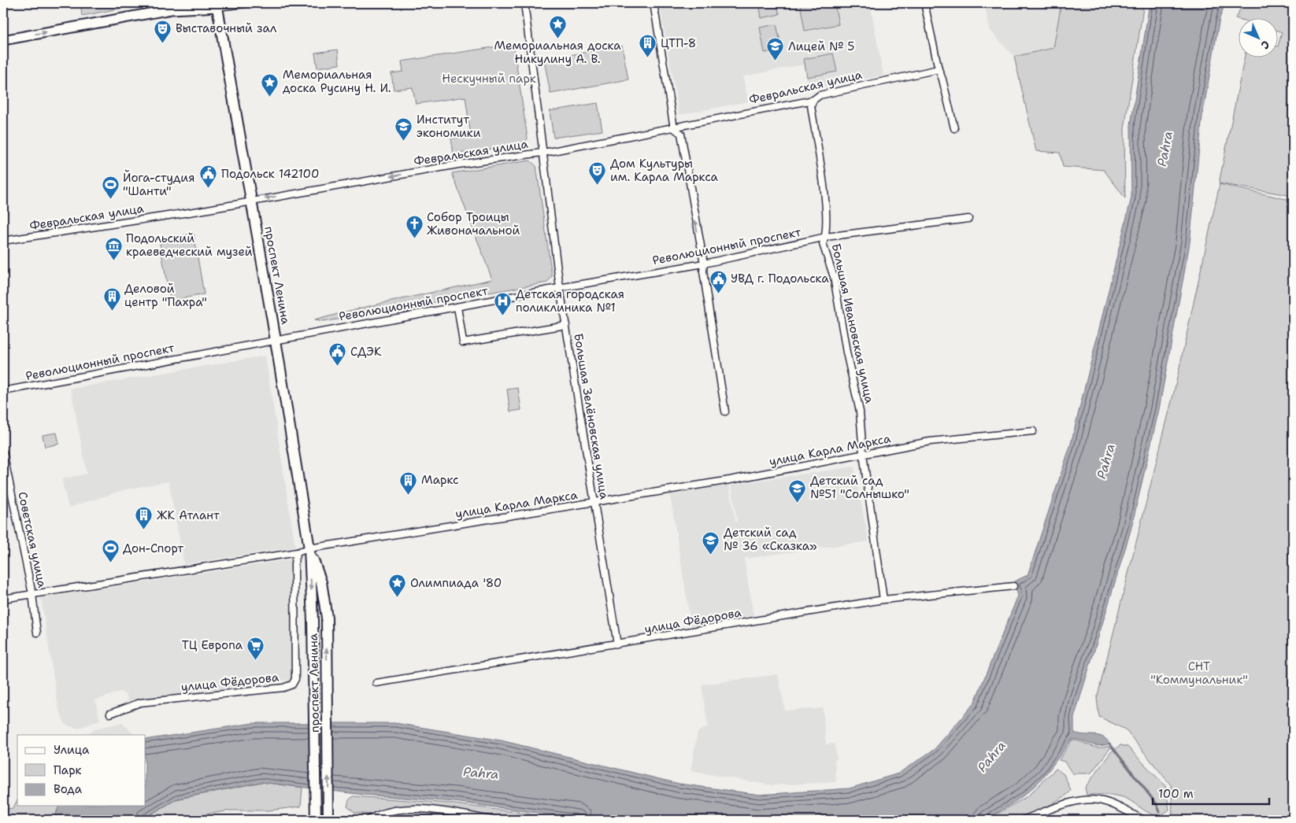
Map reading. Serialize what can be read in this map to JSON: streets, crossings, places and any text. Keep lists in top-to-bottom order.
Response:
{
  "streets": {
    "main road": ["проспект Ленина"],
    "street": [
      "Февральская улица",
      "Революционный проспект",
      "Большая Ивановская улица",
      "Большая Зелёновская улица",
      "улица Карла Маркса",
      "Советская улица",
      "улица Фёдорова"
    ]
  },
  "crossings": [
    ["Февральская улица", "проспект Ленина"],
    ["Февральская улица", "Большая Ивановская улица"],
    ["Февральская улица", "Большая Зелёновская улица"],
    ["Революционный проспект", "проспект Ленина"],
    ["Революционный проспект", "Большая Ивановская улица"],
    ["Революционный проспект", "Большая Зелёновская улица"],
    ["проспект Ленина", "улица Карла Маркса"],
    ["Большая Ивановская улица", "улица Карла Маркса"],
    ["Большая Ивановская улица", "улица Фёдорова"],
    ["Большая Зелёновская улица", "улица Карла Маркса"],
    ["Большая Зелёновская улица", "улица Фёдорова"],
    ["улица Карла Маркса", "Советская улица"],
    ["улица Карла Маркса", "улица Фёдорова"]
  ],
  "water": ["Pahra"],
  "parks": ["Нескучный парк", "СНТ \"Коммунальник\""],
  "places": {
    "place": ["Мемориальная доска Никулину А. В.", "Мемориальная доска Русину Н. И.", "Олимпиада '80"],
    "theatre": ["Выставочный зал", "Дом Культуры им. Карла Маркса"],
    "building": [
      "ЦТП-8",
      "Деловой центр \"Пахра\"",
      "Маркс",
      "ЖК Атлант"
    ],
    "school or university": [
      "Лицей № 5",
      "Институт экономики",
      "Детский сад №51 \"Солнышко\"",
      "Детский сад № 36 «Сказка»"
    ],
    "public building": ["Подольск 142100", "УВД г. Подольска", "СДЭК"],
    "sports": ["Йога-студия \"Шанти\"", "Дон-Спорт"],
    "church": ["Собор Троицы Живоначальной"],
    "museum": ["Подольский краеведческий музей"],
    "hospital": ["Детская городская поликлиника №1"],
    "supermarket": ["ТЦ Европа"]
  },
  "legend": ["Улица", "Парк", "Вода"],
  "scale_bar": "100 m",
  "north": "bottom right"
}
